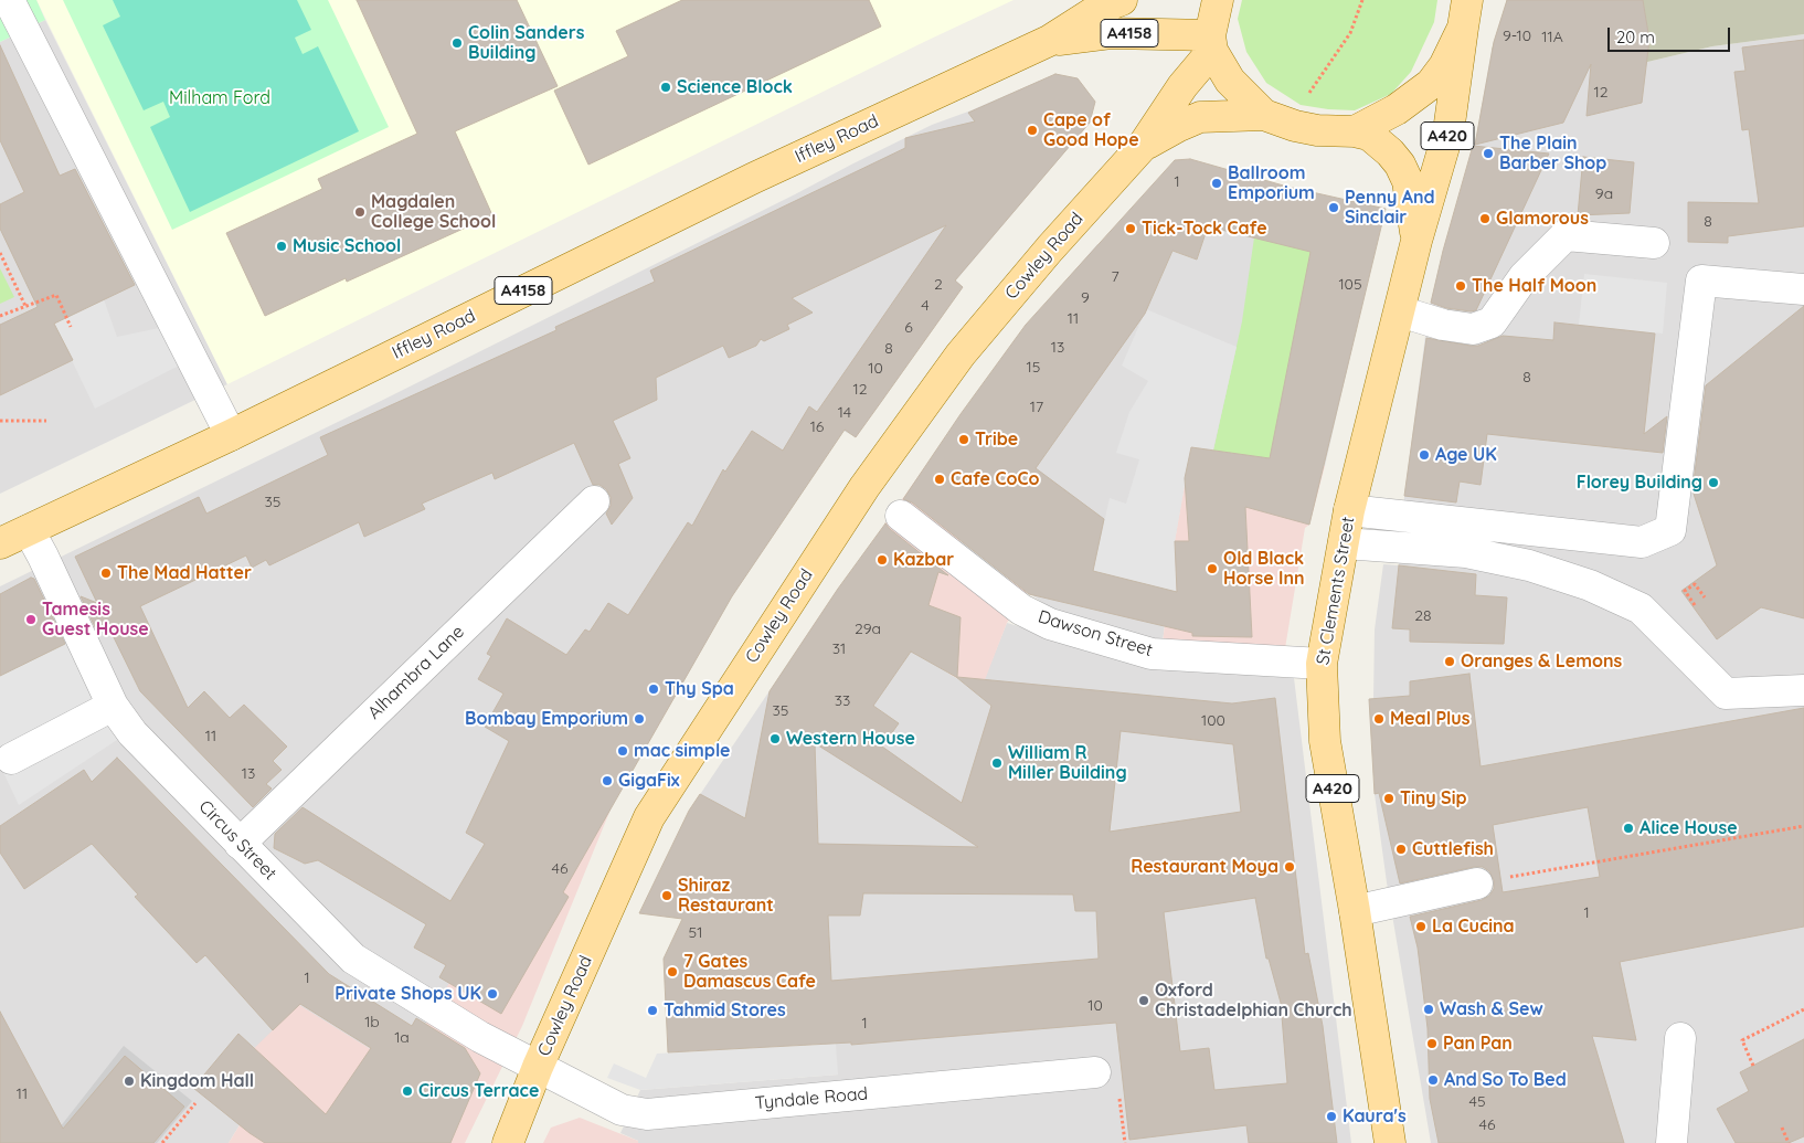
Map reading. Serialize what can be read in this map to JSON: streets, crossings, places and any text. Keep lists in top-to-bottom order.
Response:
{
  "streets": {
    "main road": [
      "A4158",
      "A420",
      "Iffley Road",
      "Cowley Road",
      "St Clements Street"
    ],
    "street": [
      "Dawson Street",
      "Alhambra Lane",
      "Circus Street",
      "Tyndale Road"
    ]
  },
  "crossings": [
    ["Iffley Road", "Cowley Road"],
    ["Iffley Road", "Circus Street"],
    ["Cowley Road", "Circus Street"],
    ["Cowley Road", "Tyndale Road"],
    ["St Clements Street", "Dawson Street"],
    ["Alhambra Lane", "Circus Street"],
    ["Circus Street", "Tyndale Road"]
  ],
  "parks": ["Milham Ford"],
  "places": [
    "Colin Sanders Building",
    "Science Block",
    "Cape of Good Hope",
    "The Plain Barber Shop",
    "Ballroom Emporium",
    "Penny And Sinclair",
    "Magdalen College School",
    "Glamorous",
    "Tick-Tock Cafe",
    "Music School",
    "The Half Moon",
    "Tribe",
    "Age UK",
    "Cafe CoCo",
    "Florey Building",
    "Kazbar",
    "Old Black Horse Inn",
    "The Mad Hatter",
    "Tamesis Guest House",
    "Oranges & Lemons",
    "Thy Spa",
    "Bombay Emporium",
    "Meal Plus",
    "Western House",
    "mac simple",
    "William R Miller Building",
    "GigaFix",
    "Tiny Sip",
    "Alice House",
    "Cuttlefish",
    "Restaurant Moya",
    "Shiraz Restaurant",
    "La Cucina",
    "7 Gates Damascus Cafe",
    "Private Shops UK",
    "Oxford Christadelphian Church",
    "Wash & Sew",
    "Tahmid Stores",
    "Pan Pan",
    "And So To Bed",
    "Kingdom Hall",
    "Circus Terrace",
    "Kaura's"
  ],
  "house_numbers": [
    "9-10",
    "11A",
    "12",
    "1",
    "9a",
    "8",
    "7",
    "2",
    "105",
    "9",
    "4",
    "11",
    "6",
    "13",
    "8",
    "15",
    "10",
    "8",
    "12",
    "17",
    "14",
    "16",
    "35",
    "28",
    "29a",
    "31",
    "33",
    "35",
    "100",
    "11",
    "13",
    "46",
    "1",
    "51",
    "1",
    "10",
    "1b",
    "1",
    "1a",
    "11",
    "45",
    "46"
  ],
  "scale_bar": "20 m"
}
